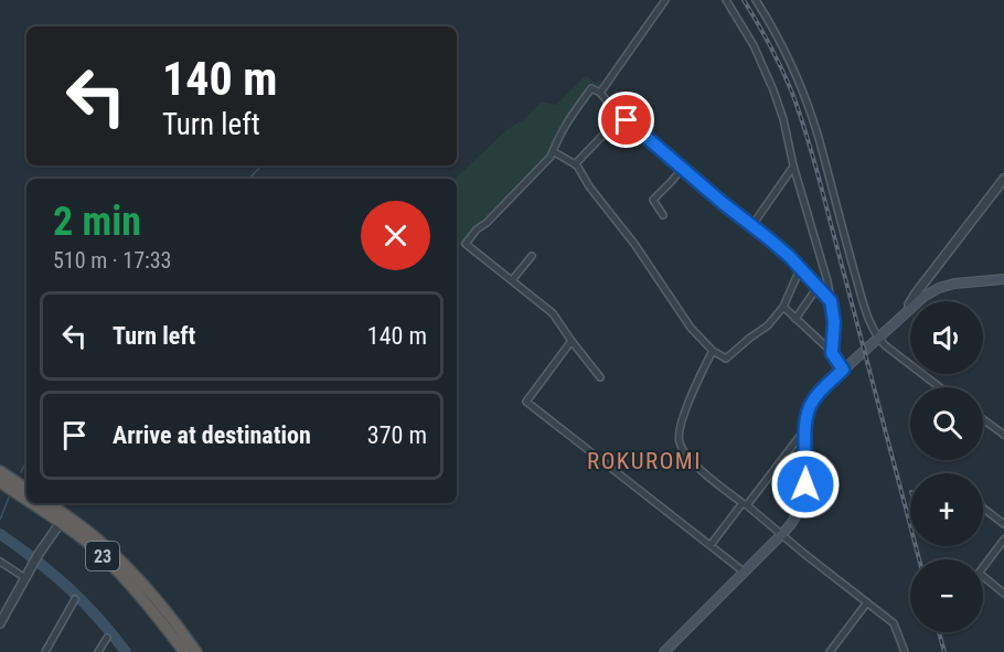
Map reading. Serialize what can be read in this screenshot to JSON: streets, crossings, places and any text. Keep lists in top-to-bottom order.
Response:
{
  "streets": {
    "highway": ["23"]
  },
  "districts": ["ROKUROMI"],
  "page": {
    "turn": ["140 m", "Turn left"],
    "heading": ["2 min", "510 m · 17:33"],
    "list": [
      {
        "name": "Turn left",
        "value": "140 m"
      },
      {
        "name": "Arrive at destination",
        "value": "370 m"
      }
    ],
    "map_buttons": ["+", "−"]
  }
}
